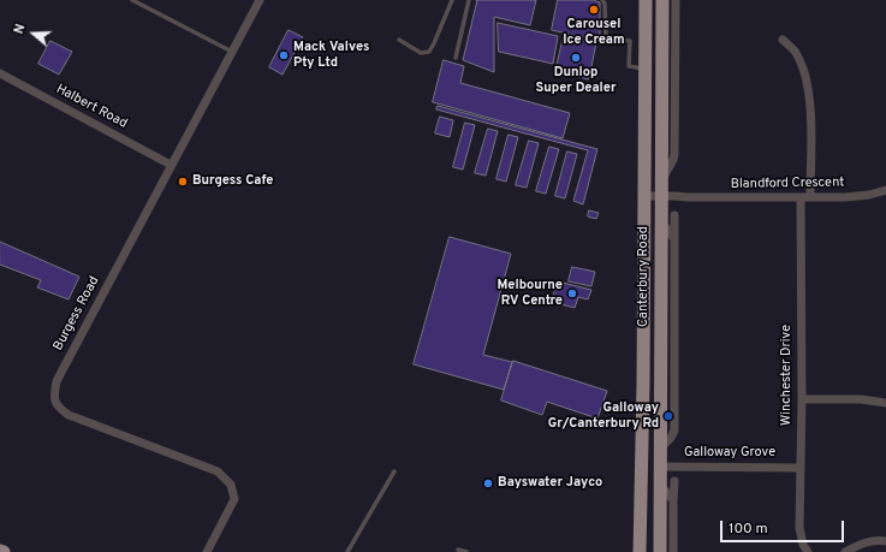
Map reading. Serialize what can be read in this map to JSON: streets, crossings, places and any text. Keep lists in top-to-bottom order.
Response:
{
  "streets": {
    "main road": ["Canterbury Road"],
    "street": [
      "Halbert Road",
      "Blandford Crescent",
      "Burgess Road",
      "Winchester Drive",
      "Galloway Grove"
    ]
  },
  "crossings": [
    ["Halbert Road", "Burgess Road"],
    ["Blandford Crescent", "Canterbury Road"],
    ["Blandford Crescent", "Winchester Drive"],
    ["Canterbury Road", "Galloway Grove"],
    ["Winchester Drive", "Galloway Grove"]
  ],
  "places": [
    "Carousel Ice Cream",
    "Mack Valves Pty Ltd",
    "Dunlop Super Dealer",
    "Burgess Cafe",
    "Melbourne RV Centre",
    "Galloway Gr/Canterbury Rd",
    "Bayswater Jayco"
  ],
  "scale_bar": "100 m",
  "north": "left"
}
